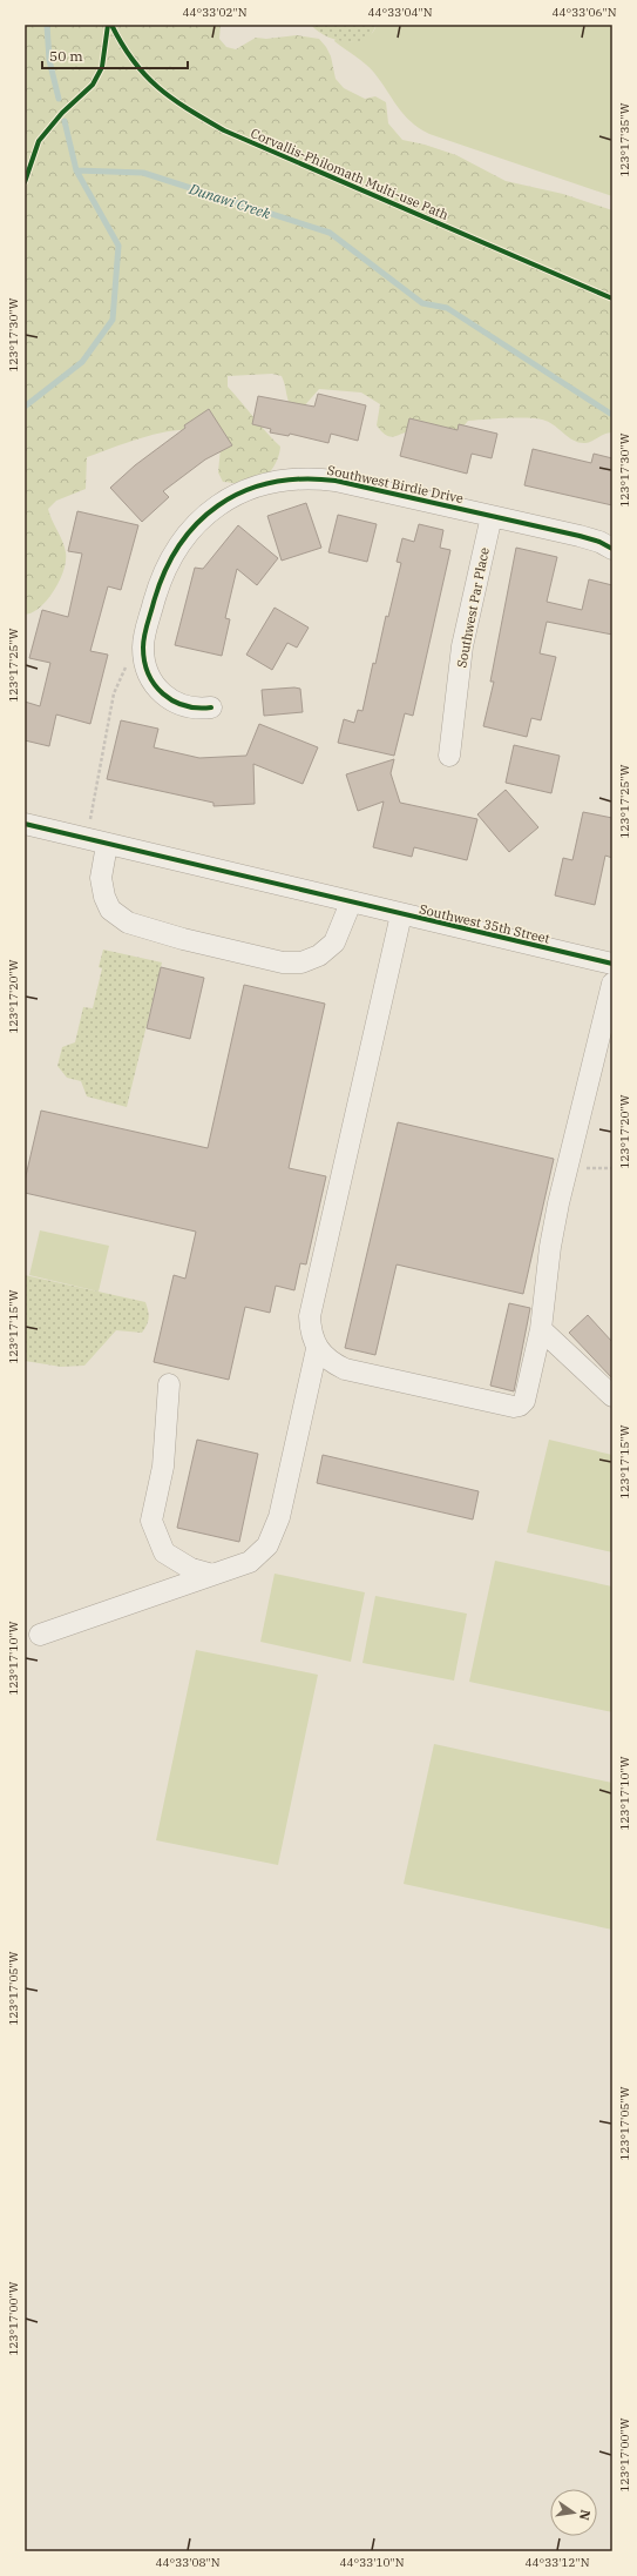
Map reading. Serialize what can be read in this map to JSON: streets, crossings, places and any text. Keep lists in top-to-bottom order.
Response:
{
  "streets": {
    "street": ["Southwest Birdie Drive", "Southwest Par Place", "Southwest 35th Street"],
    "cycle path": ["Corvallis-Philomath Multi-use Path"]
  },
  "crossings": [
    ["Southwest Birdie Drive", "Southwest Par Place"]
  ],
  "water": ["Dunawi Creek"],
  "scale_bar": "50 m",
  "north": "right",
  "coordinates": [
    "44°33'02\"N",
    "44°33'04\"N",
    "44°33'06\"N",
    "123°17'35\"W",
    "123°17'30\"W",
    "123°17'25\"W",
    "123°17'20\"W",
    "123°17'15\"W",
    "123°17'10\"W",
    "123°17'05\"W",
    "123°17'00\"W",
    "44°33'08\"N",
    "44°33'10\"N",
    "44°33'12\"N"
  ]
}
